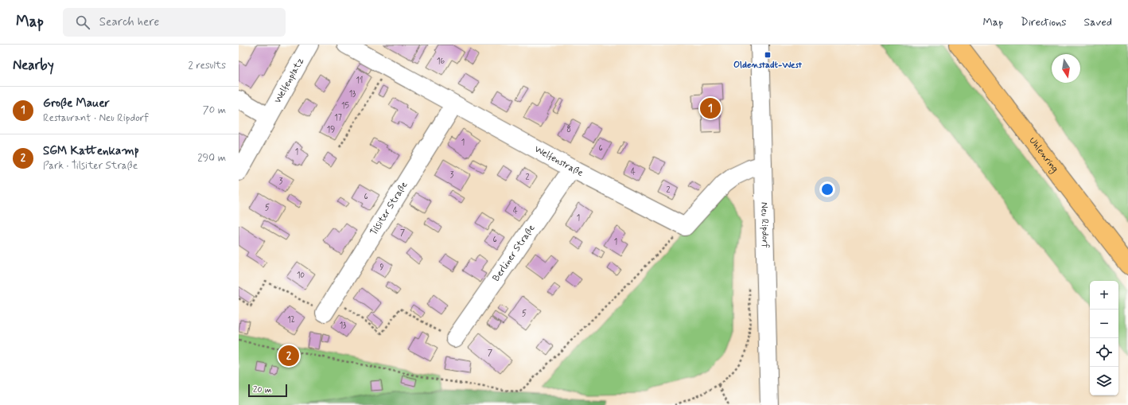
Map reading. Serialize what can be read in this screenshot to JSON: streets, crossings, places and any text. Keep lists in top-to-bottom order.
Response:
{
  "streets": {
    "highway": ["Uhlenring"],
    "street": [
      "Welfenplatz",
      "Welfenstraße",
      "Tilsiter Straße",
      "Neu Ripdorf",
      "Berliner Straße"
    ]
  },
  "crossings": [
    ["Welfenstraße", "Tilsiter Straße"],
    ["Welfenstraße", "Berliner Straße"]
  ],
  "places": {
    "transit": ["Oldenstadt-West"]
  },
  "house_numbers": [
    "16",
    "11",
    "13",
    "15",
    "17",
    "19",
    "8",
    "1",
    "6",
    "1",
    "4",
    "3",
    "2",
    "3",
    "2",
    "6",
    "5",
    "4",
    "1",
    "7",
    "6",
    "1",
    "9",
    "10",
    "5",
    "12",
    "13",
    "7"
  ],
  "scale_bar": "20 m",
  "north": "bottom",
  "page": {
    "header": "Map",
    "search": "Search here",
    "nav": ["Map", "Directions", "Saved"],
    "heading": ["Nearby", "2 results"],
    "list": [
      {
        "mark": "1",
        "name": "Große Mauer",
        "note": "Restaurant · Neu Ripdorf",
        "value": "70 m"
      },
      {
        "mark": "2",
        "name": "SGM Kattenkamp",
        "note": "Park · Tilsiter Straße",
        "value": "290 m"
      }
    ],
    "pins": ["1", "2"],
    "map_buttons": ["+", "−"],
    "scale": "20 m"
  }
}
